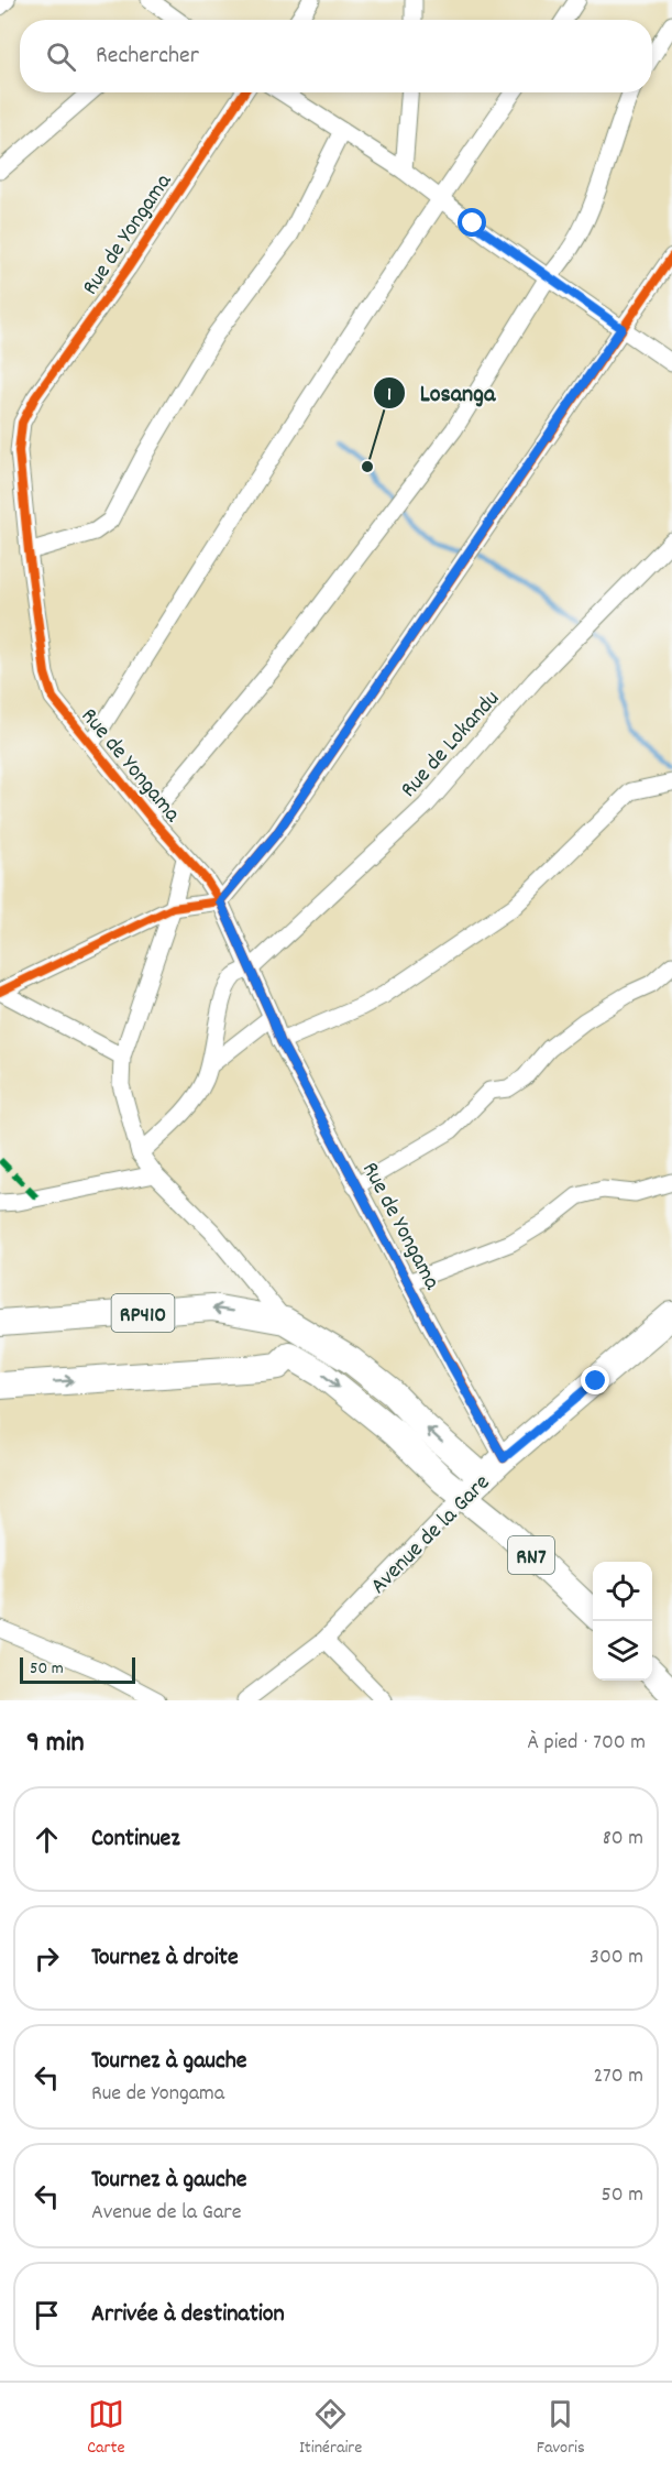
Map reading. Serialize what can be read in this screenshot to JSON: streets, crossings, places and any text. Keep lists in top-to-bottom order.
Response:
{
  "streets": {
    "main road": ["RP410", "Avenue de la Gare", "RN7"],
    "street": ["Rue de Yongama", "Rue de Lokandu"]
  },
  "crossings": [
    ["Rue de Yongama", "Rue de Lokandu"],
    ["Rue de Yongama", "Avenue de la Gare"],
    ["RP410", "Avenue de la Gare"],
    ["RP410", "RN7"],
    ["Avenue de la Gare", "RN7"]
  ],
  "places": ["Losanga"],
  "scale_bar": "50 m",
  "page": {
    "search": "Rechercher",
    "scale": "50 m",
    "heading": ["9 min", "À pied · 700 m"],
    "list": [
      ["Continuez", "80 m"],
      ["Tournez à droite", "300 m"],
      ["Tournez à gauche", "Rue de Yongama", "270 m"],
      ["Tournez à gauche", "Avenue de la Gare", "50 m"],
      "Arrivée à destination"
    ],
    "nav": ["Carte", "Itinéraire", "Favoris"]
  }
}
